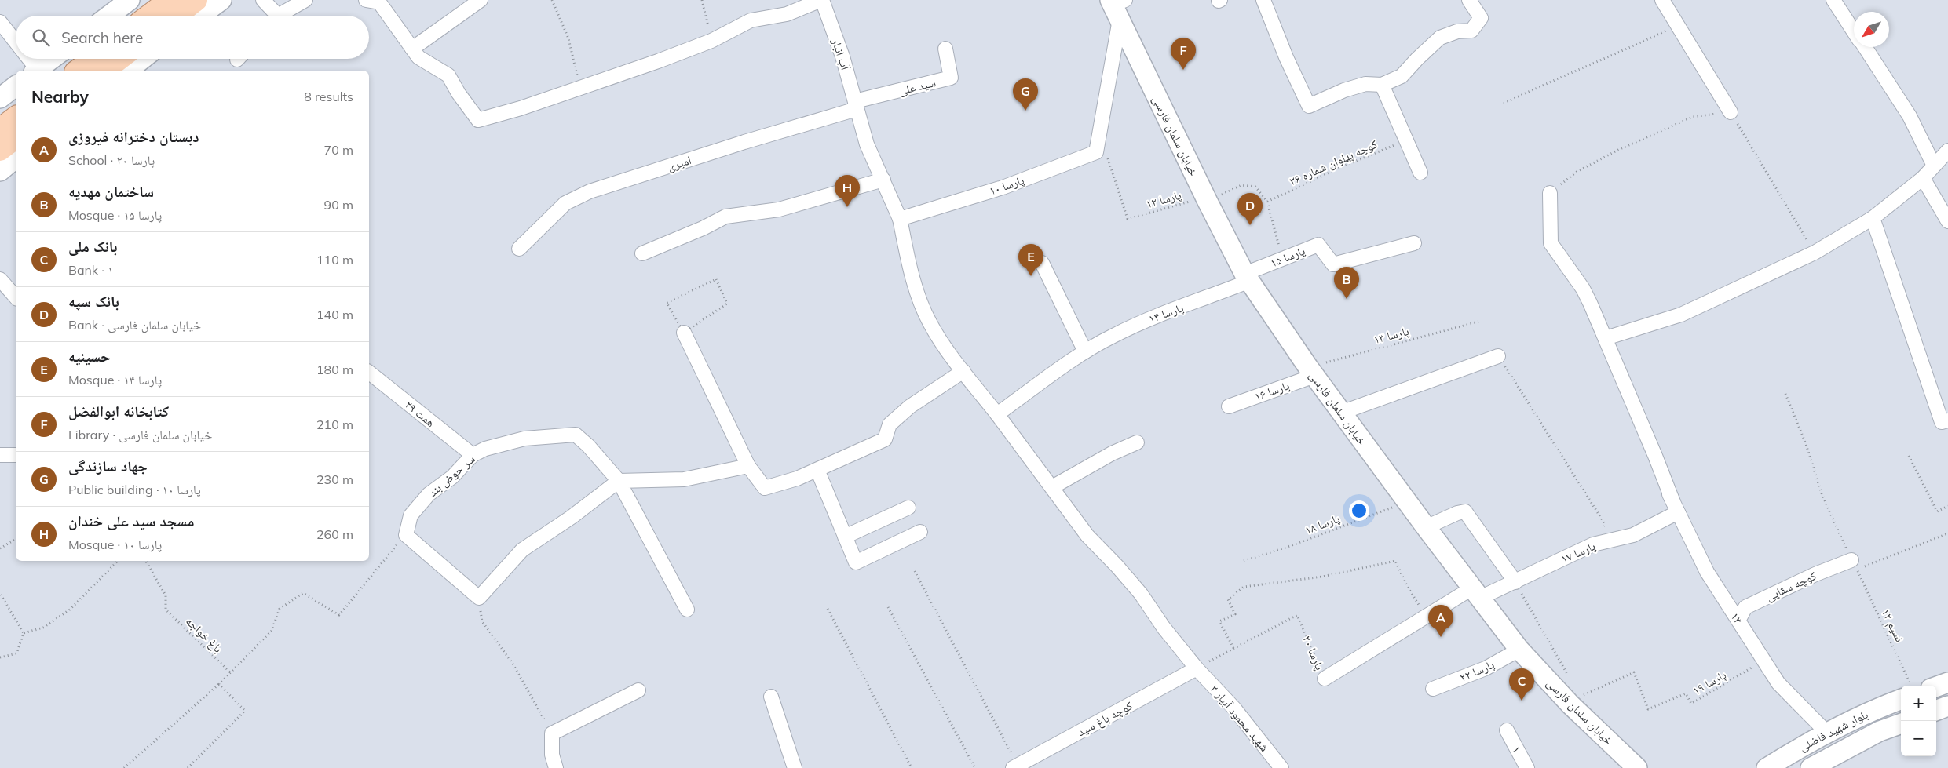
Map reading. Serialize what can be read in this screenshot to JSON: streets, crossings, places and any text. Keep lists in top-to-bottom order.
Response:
{
  "streets": {
    "main road": ["خیابان سلمان فارسی", "بلوار شهید فاضلی"],
    "street": [
      "آب انبار",
      "سید علی",
      "امیری",
      "پارسا ۱۰",
      "پارسا ۱۵",
      "پارسا ۱۴",
      "پارسا ۱۶",
      "همت ۲۹",
      "سر حوض بند",
      "پارسا ۱۷",
      "کوچه سقایی",
      "۱۳",
      "پارسا ۲۰",
      "پارسا ۲۲",
      "شهید محمود آبیار ۲",
      "کوچه باغ سید",
      "۱"
    ],
    "path": [
      "کوچه پهلوان شماره ۳۶",
      "پارسا ۱۲",
      "پارسا ۱۳",
      "پارسا ۱۸",
      "نسیم ۱۲",
      "باغ خواجه",
      "پارسا ۱۹"
    ]
  },
  "crossings": [
    ["آب انبار", "سید علی"],
    ["آب انبار", "امیری"],
    ["سید علی", "امیری"],
    ["خیابان سلمان فارسی", "پارسا ۱۰"],
    ["خیابان سلمان فارسی", "پارسا ۱۲"],
    ["خیابان سلمان فارسی", "پارسا ۱۵"],
    ["خیابان سلمان فارسی", "پارسا ۱۴"],
    ["خیابان سلمان فارسی", "پارسا ۱۳"],
    ["خیابان سلمان فارسی", "پارسا ۱۶"],
    ["خیابان سلمان فارسی", "پارسا ۱۸"],
    ["خیابان سلمان فارسی", "پارسا ۱۷"],
    ["خیابان سلمان فارسی", "پارسا ۲۰"],
    ["خیابان سلمان فارسی", "پارسا ۲۲"],
    ["کوچه پهلوان شماره ۳۶", "پارسا ۱۲"],
    ["پارسا ۱۰", "پارسا ۱۲"],
    ["پارسا ۱۰", "شهید محمود آبیار ۲"],
    ["پارسا ۱۵", "پارسا ۱۴"],
    ["پارسا ۱۴", "شهید محمود آبیار ۲"],
    ["پارسا ۱۳", "پارسا ۱۶"],
    ["همت ۲۹", "سر حوض بند"],
    ["پارسا ۱۷", "۱۳"],
    ["پارسا ۱۷", "پارسا ۲۰"],
    ["کوچه سقایی", "۱۳"],
    ["کوچه سقایی", "نسیم ۱۲"],
    ["۱۳", "پارسا ۱۹"],
    ["۱۳", "بلوار شهید فاضلی"],
    ["پارسا ۲۰", "شهید محمود آبیار ۲"],
    ["پارسا ۲۰", "کوچه باغ سید"],
    ["شهید محمود آبیار ۲", "کوچه باغ سید"]
  ],
  "north": "bottom left",
  "page": {
    "search": "Search here",
    "pins": [
      "F",
      "G",
      "H",
      "D",
      "E",
      "B",
      "A",
      "C"
    ],
    "heading": ["Nearby", "8 results"],
    "list": [
      {
        "mark": "A",
        "name": "دبستان دخترانه فیروزی",
        "note": "School · پارسا ۲۰",
        "value": "70 m"
      },
      {
        "mark": "B",
        "name": "ساختمان مهدیه",
        "note": "Mosque · پارسا ۱۵",
        "value": "90 m"
      },
      {
        "mark": "C",
        "name": "بانک ملی",
        "note": "Bank · ۱",
        "value": "110 m"
      },
      {
        "mark": "D",
        "name": "بانک سپه",
        "note": "Bank · خیابان سلمان فارسی",
        "value": "140 m"
      },
      {
        "mark": "E",
        "name": "حسینیه",
        "note": "Mosque · پارسا ۱۴",
        "value": "180 m"
      },
      {
        "mark": "F",
        "name": "کتابخانه ابوالفضل",
        "note": "Library · خیابان سلمان فارسی",
        "value": "210 m"
      },
      {
        "mark": "G",
        "name": "جهاد سازندگی",
        "note": "Public building · پارسا ۱۰",
        "value": "230 m"
      },
      {
        "mark": "H",
        "name": "مسجد سید علی خندان",
        "note": "Mosque · پارسا ۱۰",
        "value": "260 m"
      }
    ],
    "map_buttons": ["+", "−"]
  }
}
